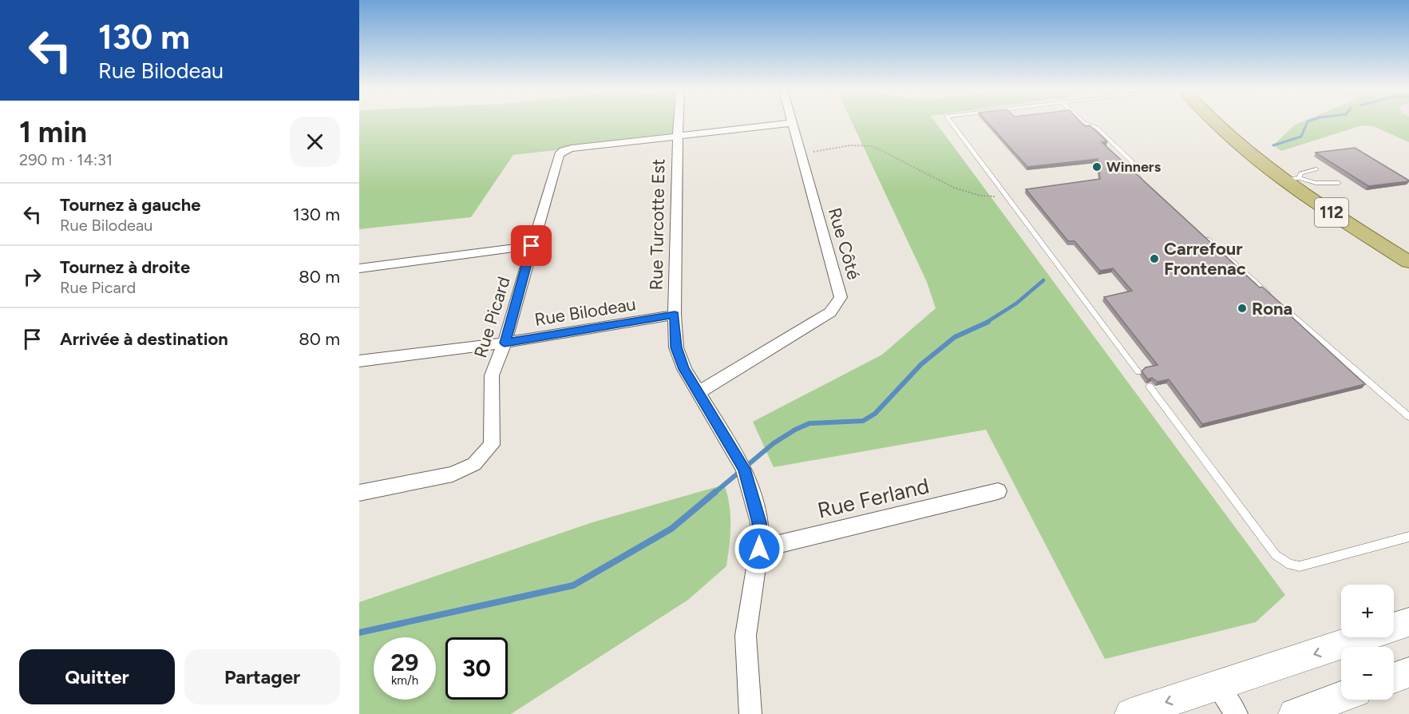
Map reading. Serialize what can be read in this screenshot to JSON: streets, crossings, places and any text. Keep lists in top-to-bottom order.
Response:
{
  "streets": {
    "main road": ["112"],
    "street": [
      "Rue Turcotte Est",
      "Rue Côté",
      "Rue Bilodeau",
      "Rue Picard",
      "Rue Ferland"
    ]
  },
  "crossings": [
    ["Rue Turcotte Est", "Rue Côté"],
    ["Rue Turcotte Est", "Rue Bilodeau"],
    ["Rue Turcotte Est", "Rue Picard"],
    ["Rue Turcotte Est", "Rue Ferland"],
    ["Rue Bilodeau", "Rue Picard"]
  ],
  "places": ["Winners", "Carrefour Frontenac", "Rona"],
  "page": {
    "turn": ["130 m", "Rue Bilodeau"],
    "heading": ["1 min", "290 m · 14:31"],
    "list": [
      {
        "name": "Tournez à gauche",
        "note": "Rue Bilodeau",
        "value": "130 m"
      },
      {
        "name": "Tournez à droite",
        "note": "Rue Picard",
        "value": "80 m"
      },
      {
        "name": "Arrivée à destination",
        "value": "80 m"
      }
    ],
    "map_buttons": ["+", "−"],
    "speed": "29 km/h",
    "limit": "30",
    "buttons": ["Quitter", "Partager"]
  }
}
